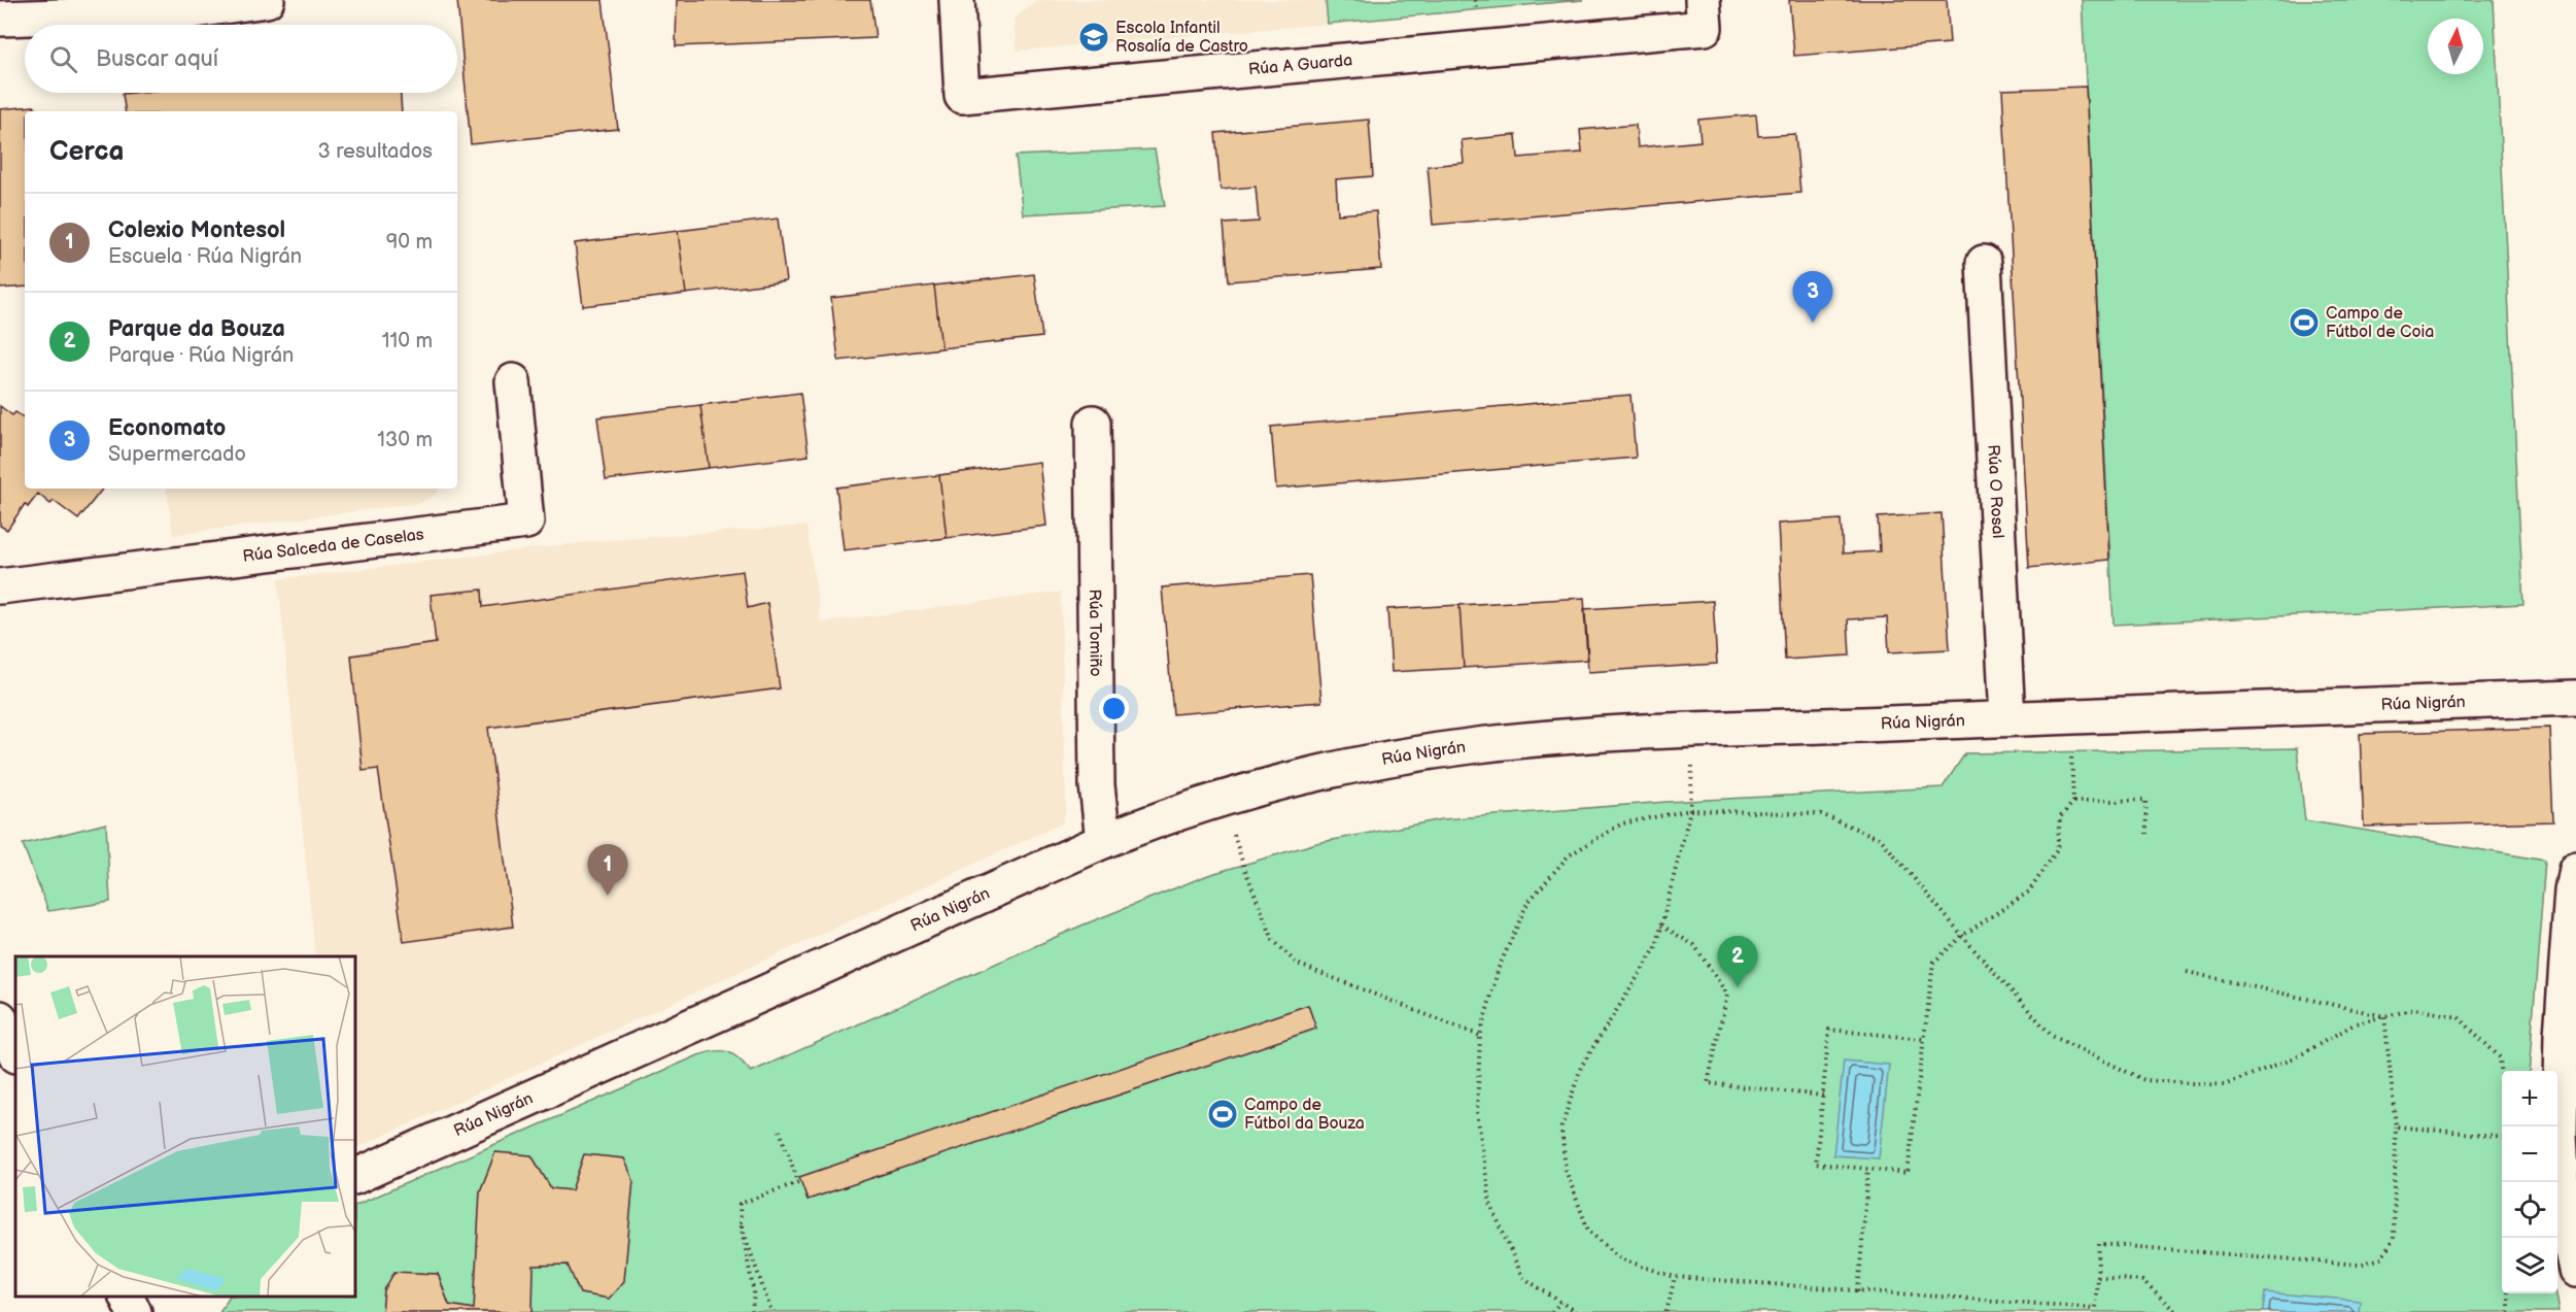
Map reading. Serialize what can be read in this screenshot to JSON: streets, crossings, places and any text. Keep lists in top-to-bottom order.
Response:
{
  "streets": {
    "street": [
      "Rúa A Guarda",
      "Rúa O Rosal",
      "Rúa Salceda de Caselas",
      "Rúa Tomiño",
      "Rúa Nigrán"
    ]
  },
  "crossings": [
    ["Rúa O Rosal", "Rúa Nigrán"],
    ["Rúa Tomiño", "Rúa Nigrán"]
  ],
  "places": {
    "school or university": ["Escola Infantil Rosalía de Castro"],
    "sports": ["Campo de Fútbol de Coia", "Campo de Fútbol da Bouza"]
  },
  "north": "top",
  "page": {
    "search": "Buscar aquí",
    "heading": ["Cerca", "3 resultados"],
    "list": [
      {
        "mark": "1",
        "name": "Colexio Montesol",
        "note": "Escuela · Rúa Nigrán",
        "value": "90 m"
      },
      {
        "mark": "2",
        "name": "Parque da Bouza",
        "note": "Parque · Rúa Nigrán",
        "value": "110 m"
      },
      {
        "mark": "3",
        "name": "Economato",
        "note": "Supermercado",
        "value": "130 m"
      }
    ],
    "pins": ["3", "1", "2"],
    "map_buttons": ["+", "−"]
  }
}
